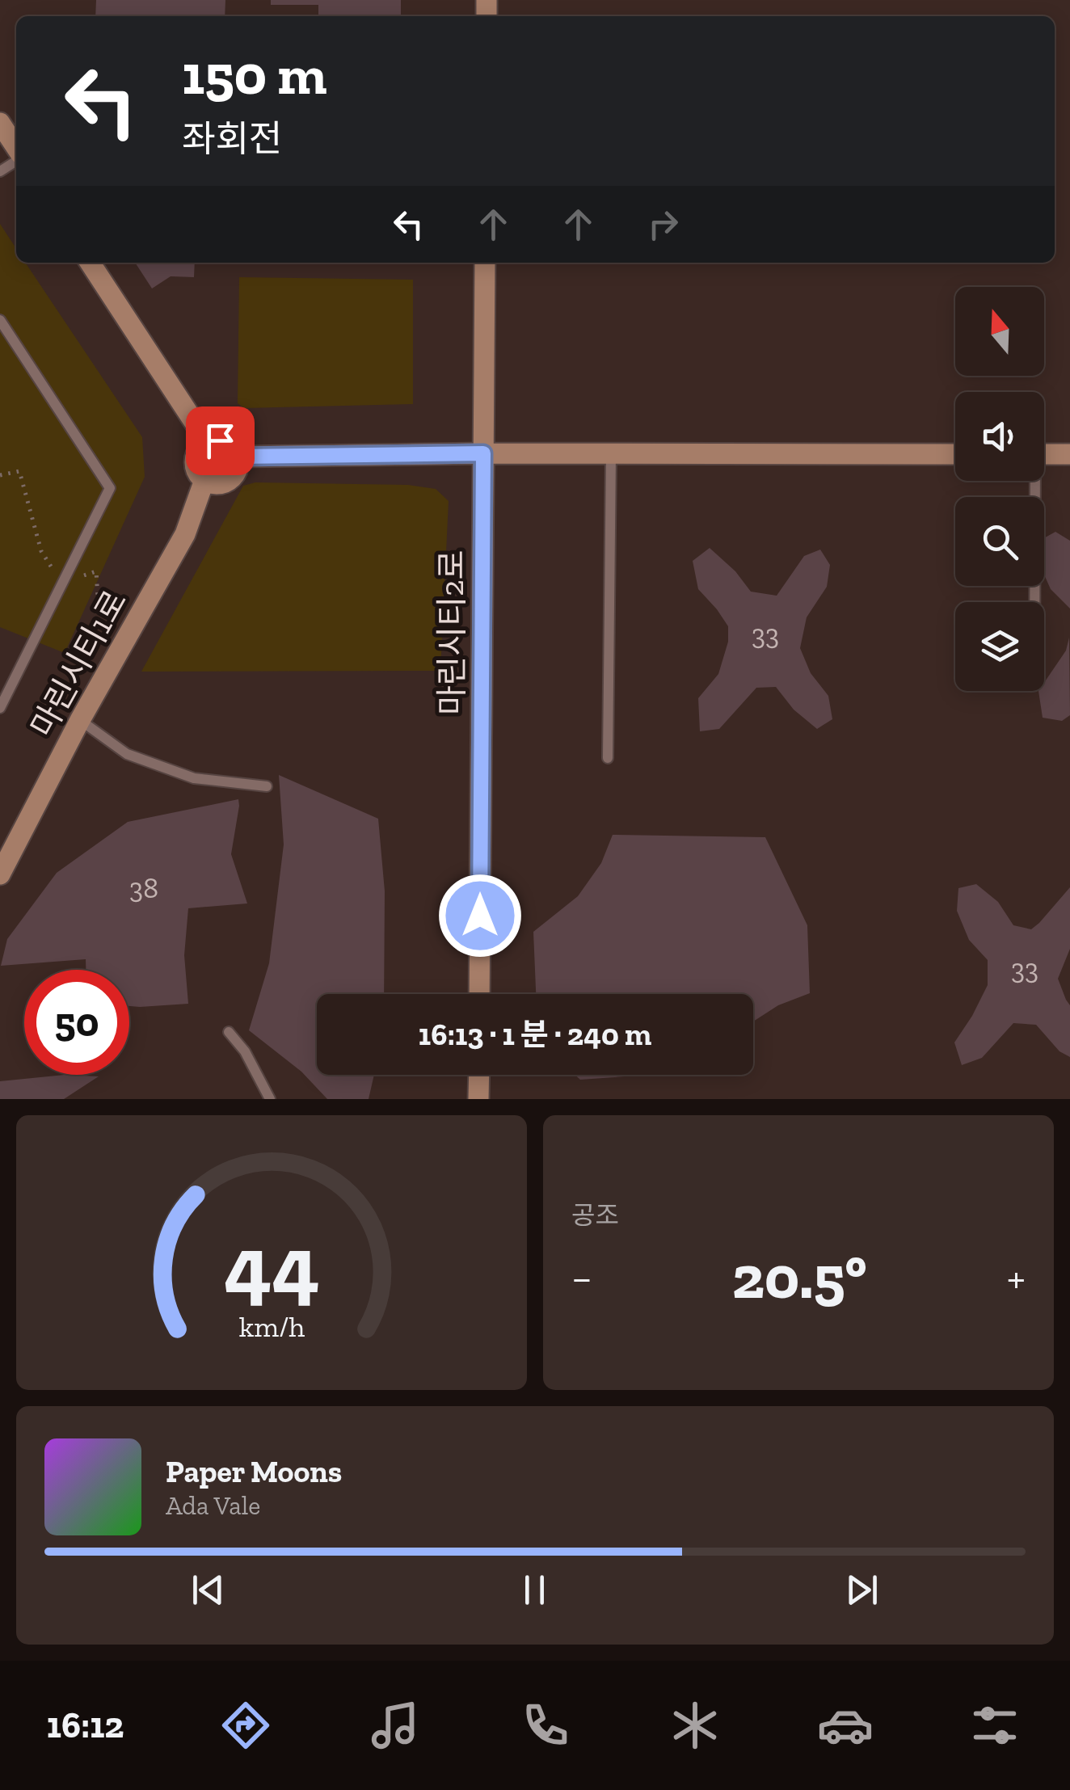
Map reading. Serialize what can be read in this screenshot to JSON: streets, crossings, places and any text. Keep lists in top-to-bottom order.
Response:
{
  "streets": {
    "main road": ["마린시티2로", "마린시티1로"]
  },
  "house_numbers": ["33", "38", "33"],
  "north": "top",
  "page": {
    "turn": ["150 m", "좌회전"],
    "limit": "50",
    "trip": "16:13 · 1 분 · 240 m",
    "tile": "공조",
    "heat": ["−", "20.5°", "+"],
    "song": ["Paper Moons", "Ada Vale"],
    "tabs": "16:12",
    "gauge": ["44", "km/h"]
  }
}
